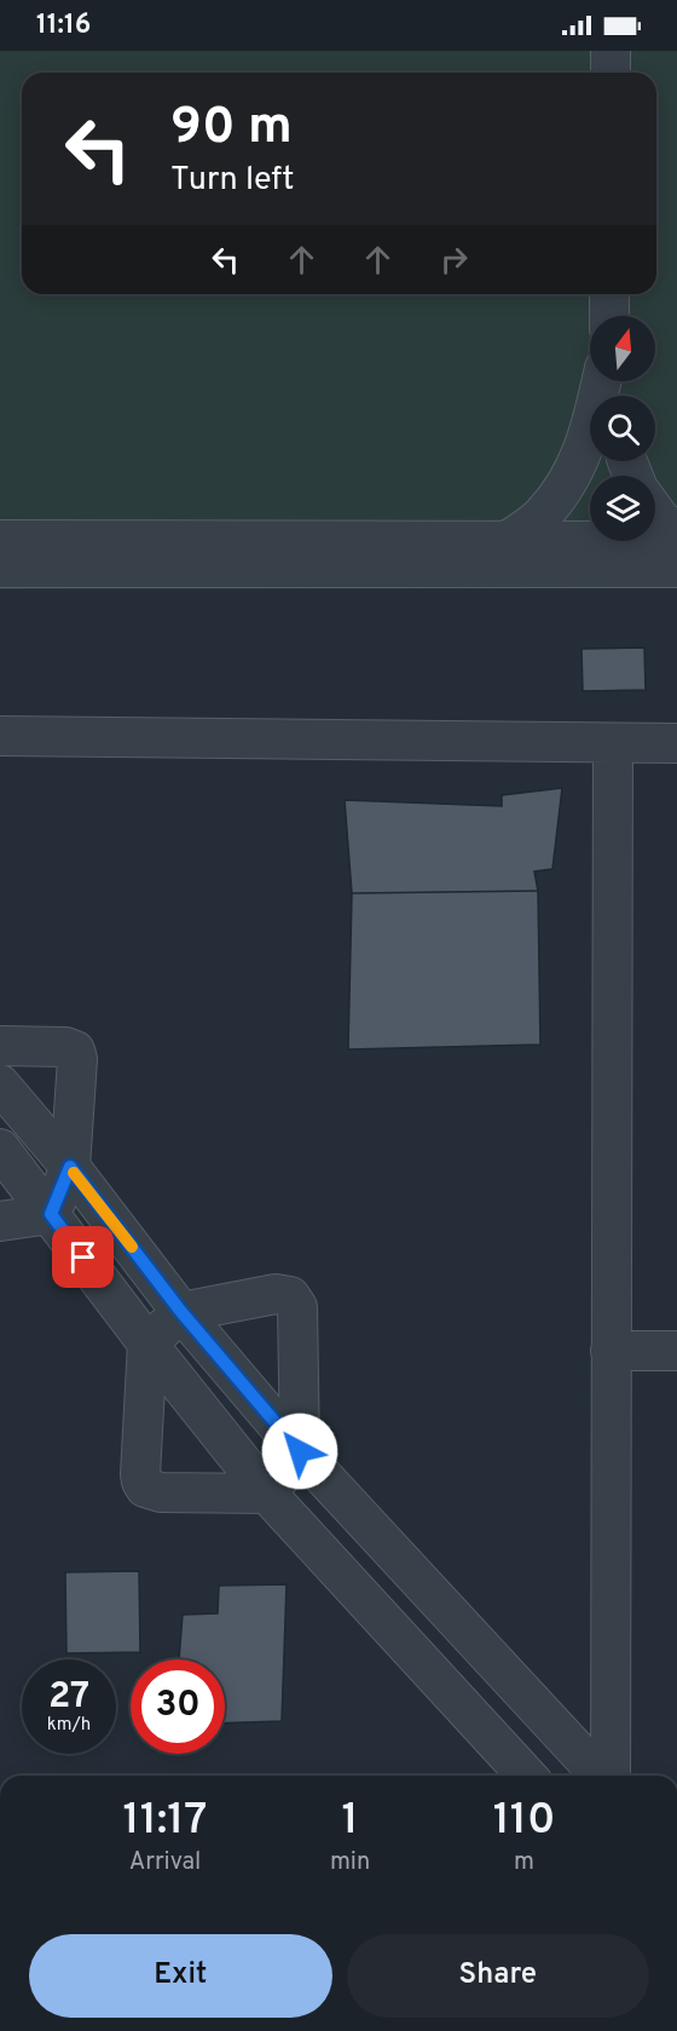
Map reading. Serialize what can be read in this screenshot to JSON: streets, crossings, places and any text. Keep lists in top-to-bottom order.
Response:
{
  "north": "top",
  "page": {
    "status": "11:16",
    "turn": ["90 m", "Turn left"],
    "speed": "27 km/h",
    "limit": "30",
    "eta": [
      "11:17",
      "Arrival",
      "1",
      "min",
      "110",
      "m"
    ],
    "buttons": ["Exit", "Share"]
  }
}
